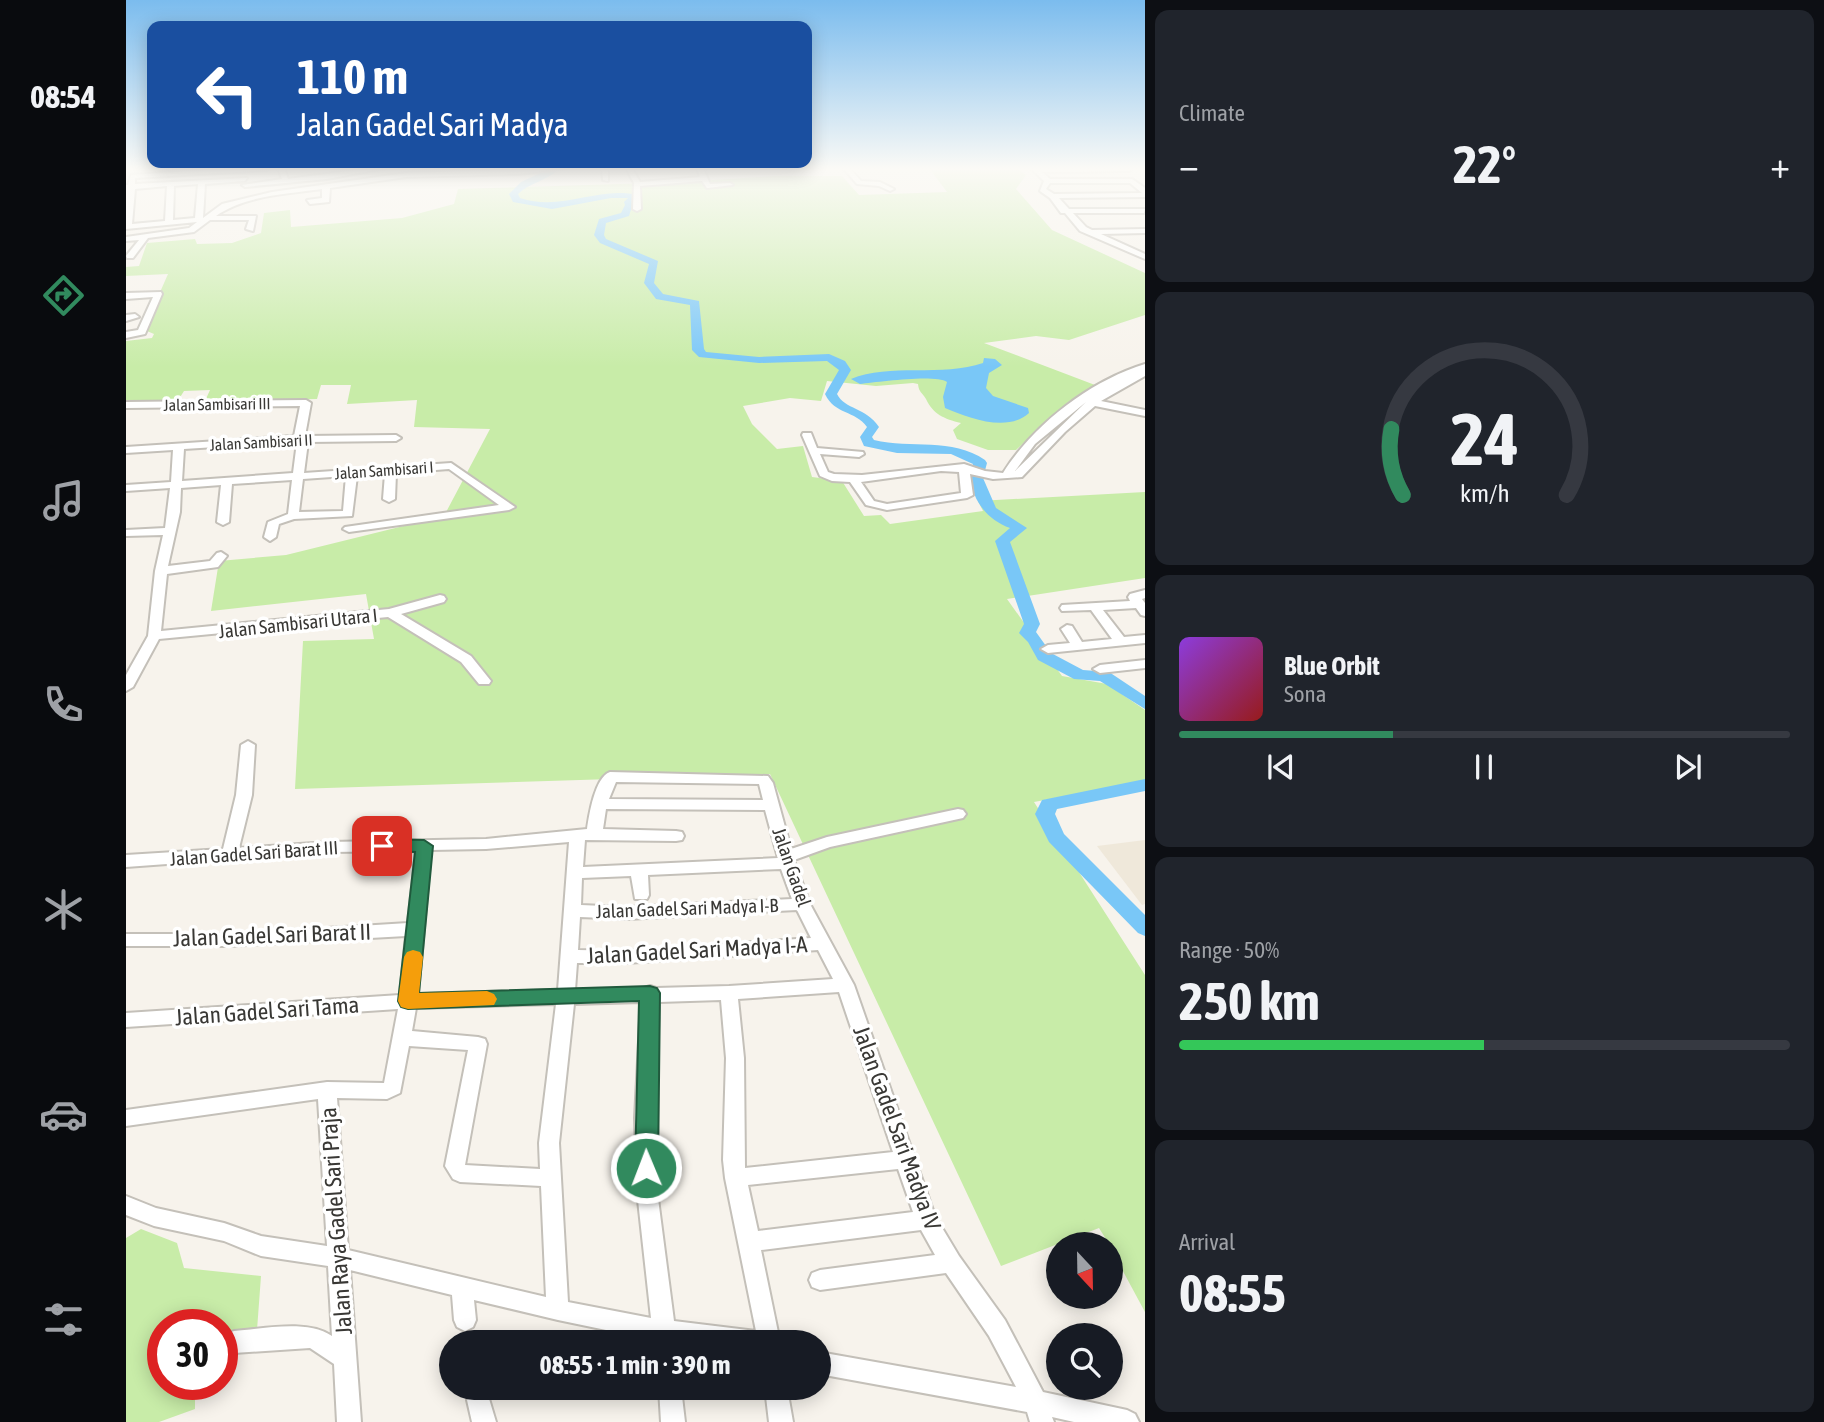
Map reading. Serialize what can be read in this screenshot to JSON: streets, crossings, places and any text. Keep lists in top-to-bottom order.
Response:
{
  "streets": {
    "street": [
      "Jalan Sambisari III",
      "Jalan Sambisari II",
      "Jalan Sambisari I",
      "Jalan Sambisari Utara I",
      "Jalan Gadel Sari Barat III",
      "Jalan Gadel",
      "Jalan Gadel Sari Madya I-B",
      "Jalan Gadel Sari Barat II",
      "Jalan Gadel Sari Madya I-A",
      "Jalan Gadel Sari Tama",
      "Jalan Gadel Sari Madya IV",
      "Jalan Raya Gadel Sari Praja"
    ]
  },
  "crossings": [
    ["Jalan Sambisari III", "Jalan Sambisari II"],
    ["Jalan Gadel", "Jalan Gadel Sari Madya I-B"],
    ["Jalan Gadel", "Jalan Gadel Sari Madya I-A"],
    ["Jalan Gadel", "Jalan Gadel Sari Tama"],
    ["Jalan Gadel", "Jalan Gadel Sari Madya IV"],
    ["Jalan Gadel Sari Tama", "Jalan Gadel Sari Madya IV"],
    ["Jalan Gadel Sari Tama", "Jalan Raya Gadel Sari Praja"]
  ],
  "north": "bottom",
  "page": {
    "tabs": "08:54",
    "tile": [
      "Climate",
      ["Range · 50%", "250 km"],
      ["Arrival", "08:55"]
    ],
    "turn": ["110 m", "Jalan Gadel Sari Madya"],
    "heat": ["−", "22°", "+"],
    "song": ["Blue Orbit", "Sona"],
    "limit": "30",
    "trip": "08:55 · 1 min · 390 m",
    "gauge": ["24", "km/h"]
  }
}
